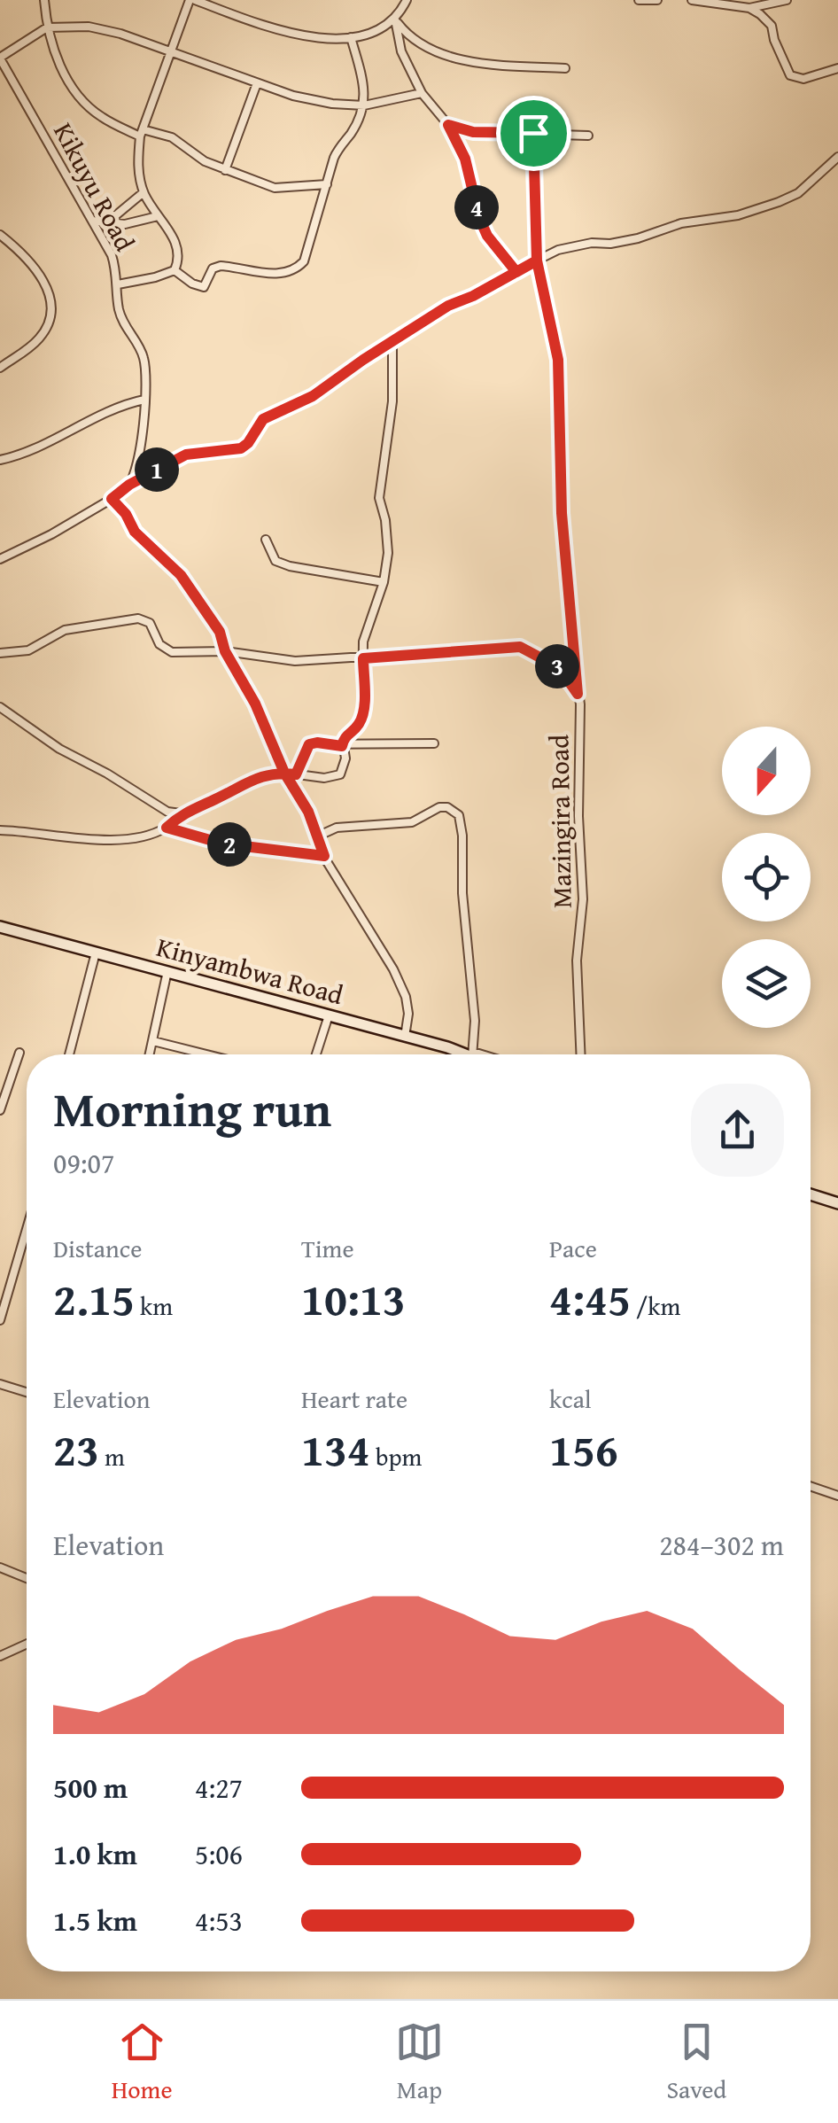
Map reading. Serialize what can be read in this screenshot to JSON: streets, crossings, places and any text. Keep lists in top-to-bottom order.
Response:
{
  "streets": {
    "street": ["Kikuyu Road", "Mazingira Road", "Kinyambwa Road"]
  },
  "north": "bottom",
  "page": {
    "pins": [
      "4",
      "1",
      "3",
      "2"
    ],
    "heading": ["Morning run", "09:07"],
    "stats": [
      ["Distance", "2.15 km"],
      ["Time", "10:13"],
      ["Pace", "4:45 /km"],
      ["Elevation", "23 m"],
      ["Heart rate", "134 bpm"],
      ["kcal", "156"]
    ],
    "chart": ["Elevation", "284–302 m"],
    "list": [
      {
        "name": "500 m",
        "note": "4:27"
      },
      {
        "name": "1.0 km",
        "note": "5:06"
      },
      {
        "name": "1.5 km",
        "note": "4:53"
      }
    ],
    "tabs": ["Home", "Map", "Saved"]
  }
}
